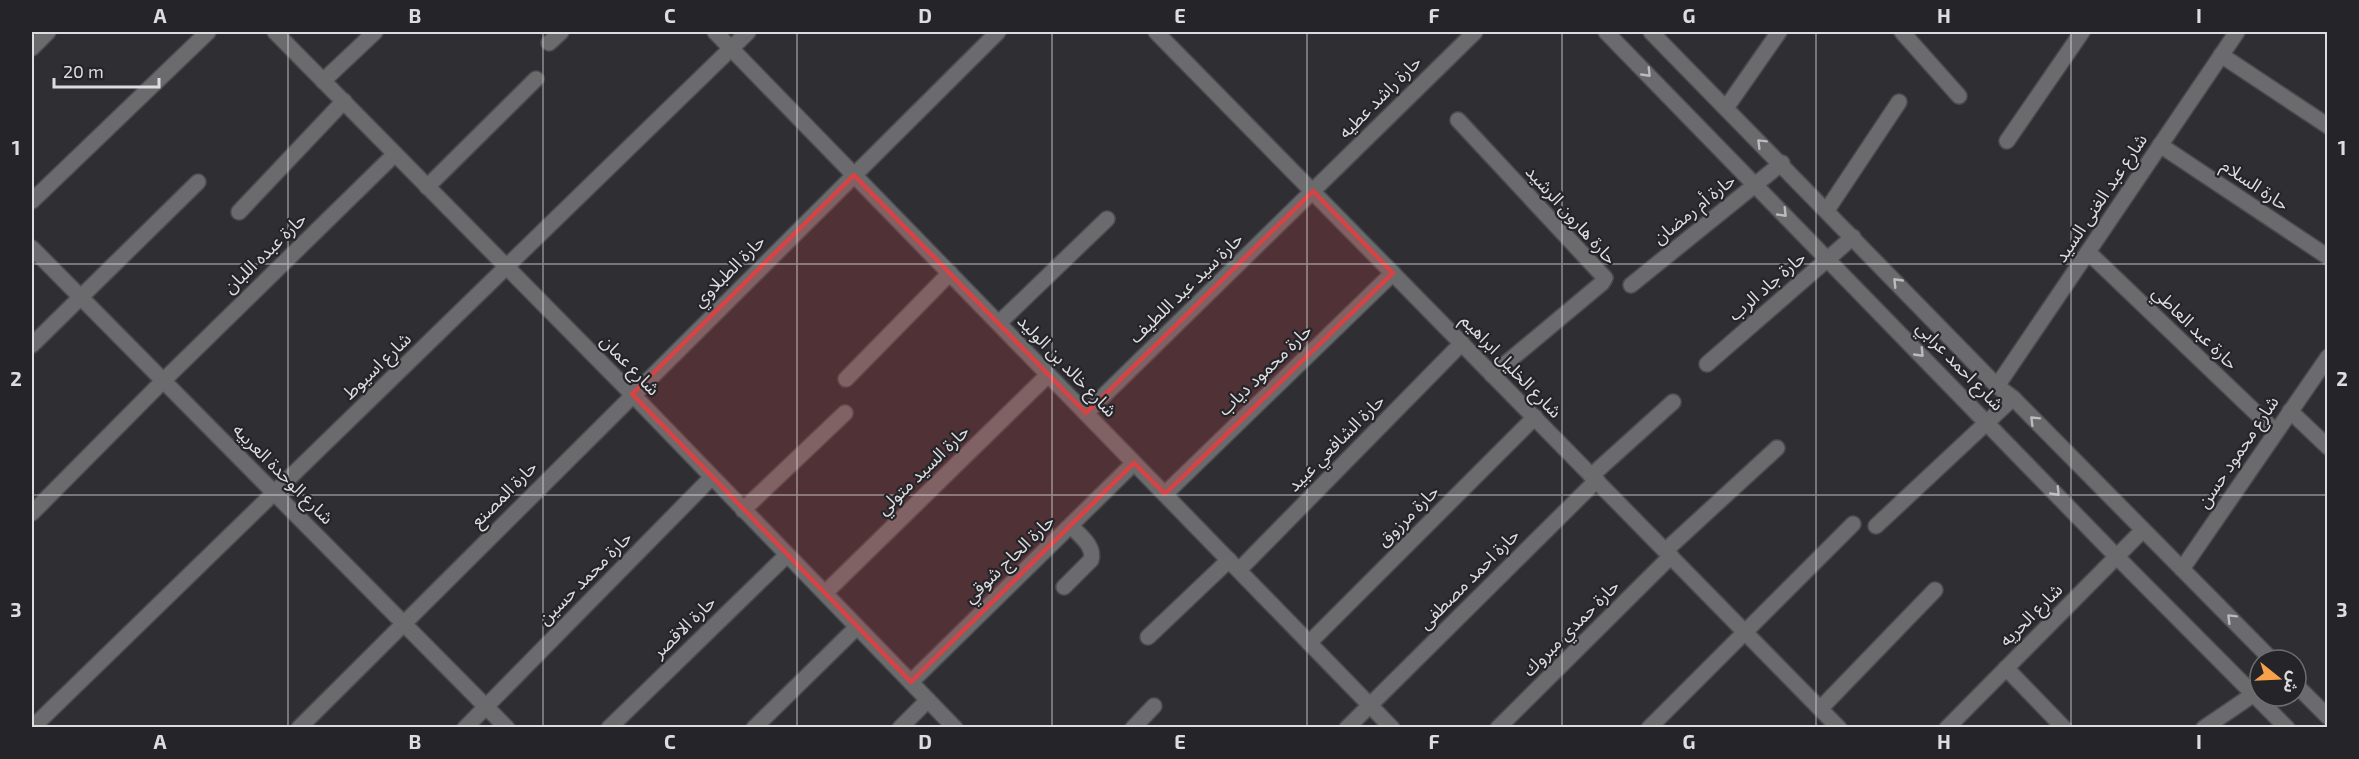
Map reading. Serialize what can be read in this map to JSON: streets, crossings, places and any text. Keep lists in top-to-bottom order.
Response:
{
  "streets": {
    "street": [
      "حارة راشد عطيه",
      "حارة السلام",
      "شارع عبد الغنى السيد",
      "حارة أم رمضان",
      "حارة هارون الرشيد",
      "حارة عبده اللبان",
      "حارة الطبلاوي",
      "حارة جاد الرب",
      "حارة سيد عبد اللطيف",
      "حارة عبد العاطي",
      "شارع عمان",
      "شارع اسيوط",
      "شارع خالد بن الوليد",
      "شارع الخليل ابراهيم",
      "شارع احمد عرابي",
      "حارة محمود دياب",
      "حارة الشافعي عبيد",
      "شارع محمود حسن",
      "حارة السيد متولي",
      "شارع الوحدة العربيه",
      "حارة المصنع",
      "حارة مرزوق",
      "حارة الحاج شوقي",
      "حارة محمد حسين",
      "حارة احمد مصطفى",
      "شارع الحريه",
      "حارة الاقصر",
      "حارة حمدي مبروك"
    ]
  },
  "crossings": [
    ["حارة راشد عطيه", "حارة سيد عبد اللطيف"],
    ["حارة راشد عطيه", "شارع الخليل ابراهيم"],
    ["حارة السلام", "شارع عبد الغنى السيد"],
    ["شارع عبد الغنى السيد", "حارة عبد العاطي"],
    ["شارع عبد الغنى السيد", "شارع احمد عرابي"],
    ["حارة أم رمضان", "شارع احمد عرابي"],
    ["حارة هارون الرشيد", "شارع الخليل ابراهيم"],
    ["حارة عبده اللبان", "شارع عمان"],
    ["حارة عبده اللبان", "شارع الوحدة العربيه"],
    ["حارة الطبلاوي", "شارع عمان"],
    ["حارة الطبلاوي", "شارع خالد بن الوليد"],
    ["حارة الطبلاوي", "حارة المصنع"],
    ["حارة جاد الرب", "شارع احمد عرابي"],
    ["حارة سيد عبد اللطيف", "شارع خالد بن الوليد"],
    ["حارة سيد عبد اللطيف", "شارع الخليل ابراهيم"],
    ["حارة عبد العاطي", "شارع محمود حسن"],
    ["شارع عمان", "شارع اسيوط"],
    ["شارع عمان", "حارة السيد متولي"],
    ["شارع عمان", "حارة المصنع"],
    ["شارع عمان", "حارة الحاج شوقي"],
    ["شارع عمان", "حارة محمد حسين"],
    ["شارع عمان", "حارة الاقصر"],
    ["شارع اسيوط", "شارع خالد بن الوليد"],
    ["شارع اسيوط", "شارع الوحدة العربيه"],
    ["شارع خالد بن الوليد", "حارة محمود دياب"],
    ["شارع خالد بن الوليد", "حارة الشافعي عبيد"],
    ["شارع خالد بن الوليد", "حارة السيد متولي"],
    ["شارع خالد بن الوليد", "حارة مرزوق"],
    ["شارع خالد بن الوليد", "حارة الحاج شوقي"],
    ["شارع خالد بن الوليد", "حارة احمد مصطفى"],
    ["شارع الخليل ابراهيم", "حارة محمود دياب"],
    ["شارع الخليل ابراهيم", "حارة الشافعي عبيد"],
    ["شارع الخليل ابراهيم", "حارة مرزوق"],
    ["شارع الخليل ابراهيم", "حارة احمد مصطفى"],
    ["شارع الخليل ابراهيم", "حارة حمدي مبروك"],
    ["شارع احمد عرابي", "شارع محمود حسن"],
    ["شارع احمد عرابي", "شارع الحريه"],
    ["شارع الوحدة العربيه", "حارة المصنع"],
    ["شارع الوحدة العربيه", "حارة محمد حسين"]
  ],
  "scale_bar": "20 m",
  "north": "right",
  "grid": {
    "columns": [
      "A",
      "B",
      "C",
      "D",
      "E",
      "F",
      "G",
      "H",
      "I"
    ],
    "rows": ["1", "2", "3"]
  }
}
